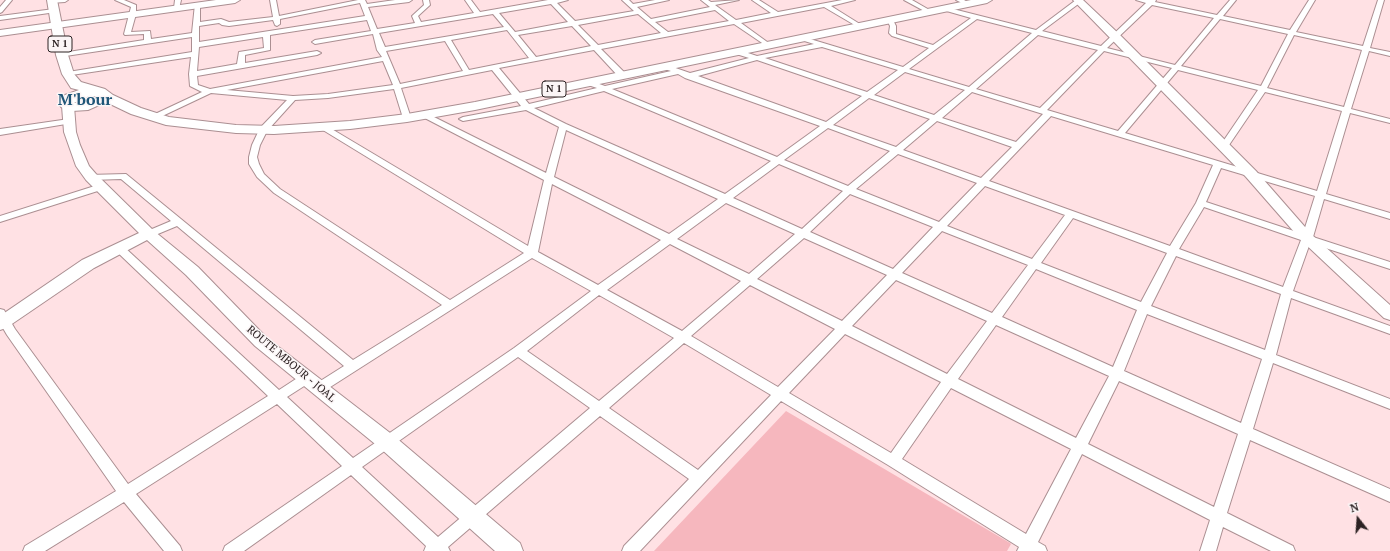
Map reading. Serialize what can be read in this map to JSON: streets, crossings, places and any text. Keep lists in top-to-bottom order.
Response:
{
  "streets": {
    "highway": ["N 1"],
    "main road": ["ROUTE MBOUR - JOAL"]
  },
  "crossings": [
    ["N 1", "ROUTE MBOUR - JOAL"]
  ],
  "districts": ["M'bour"],
  "north": "top"
}
